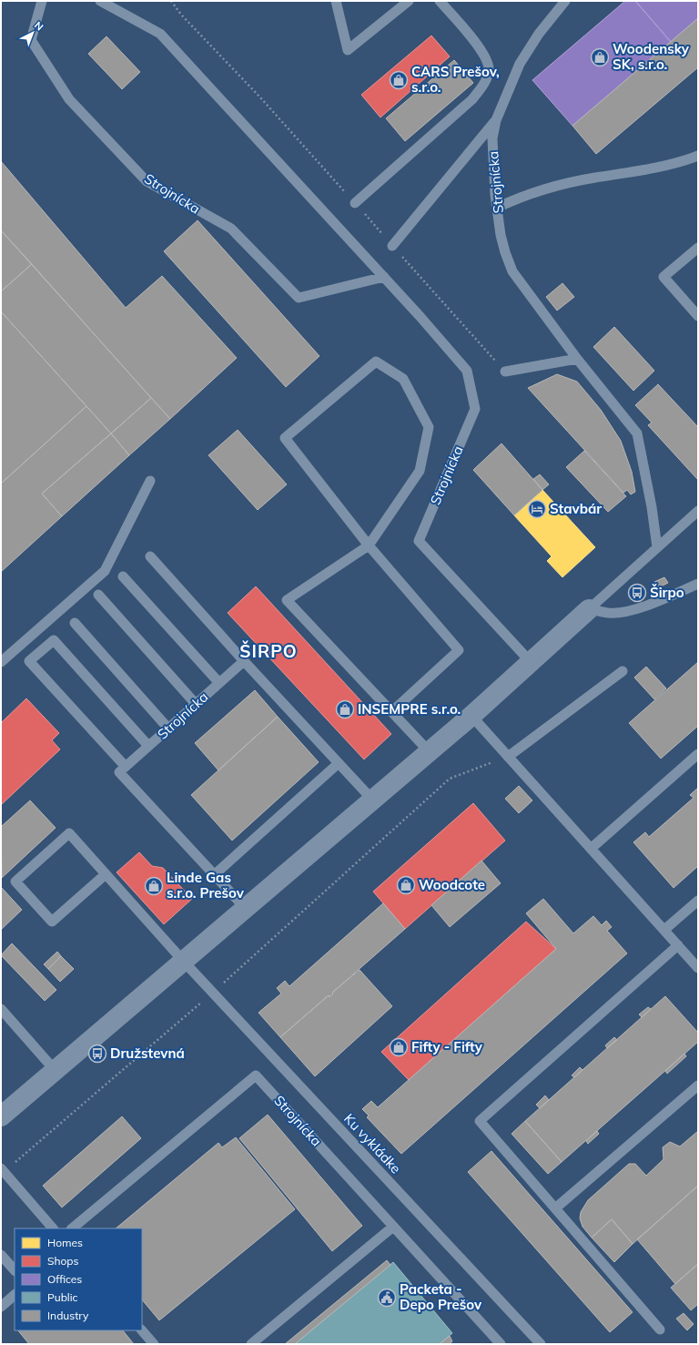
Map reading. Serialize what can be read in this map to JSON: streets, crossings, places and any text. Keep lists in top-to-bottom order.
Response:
{
  "streets": {
    "lane": ["Strojnícka", "Ku vykládke"]
  },
  "districts": ["ŠIRPO"],
  "places": {
    "shop": [
      "Woodensky SK, s.r.o.",
      "CARS Prešov, s.r.o.",
      "INSEMPRE s.r.o.",
      "Woodcote",
      "Linde Gas s.r.o. Prešov",
      "Fifty - Fifty"
    ],
    "hotel": ["Stavbár"],
    "bus stop": ["Širpo", "Družstevná"],
    "public building": ["Packeta - Depo Prešov"]
  },
  "legend": [
    "Homes",
    "Shops",
    "Offices",
    "Public",
    "Industry"
  ],
  "north": "top right"
}
